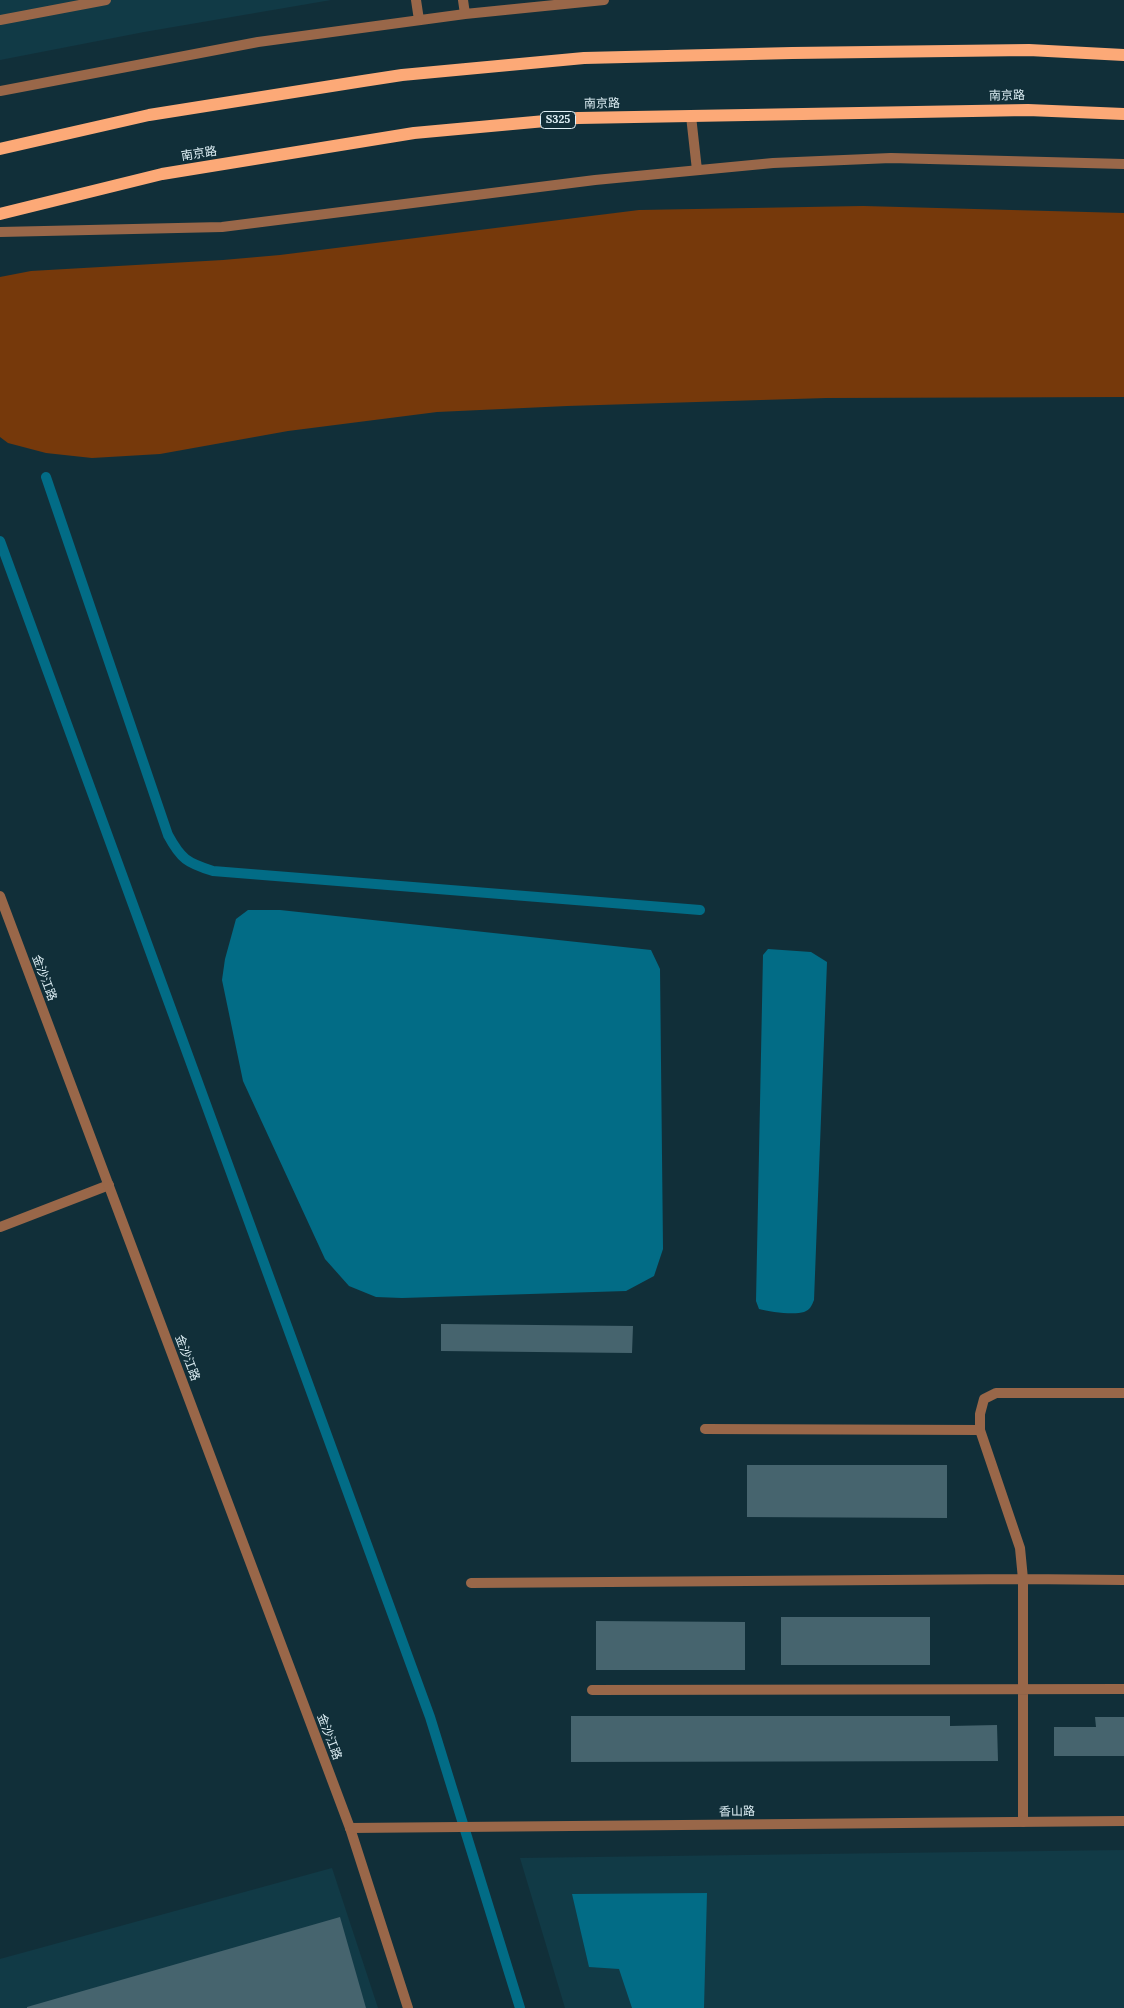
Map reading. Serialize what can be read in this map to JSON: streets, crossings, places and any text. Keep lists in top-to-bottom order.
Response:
{
  "streets": {
    "main road": ["南京路", "S325"],
    "street": ["金沙江路", "香山路"]
  },
  "crossings": [
    ["金沙江路", "香山路"]
  ]
}
